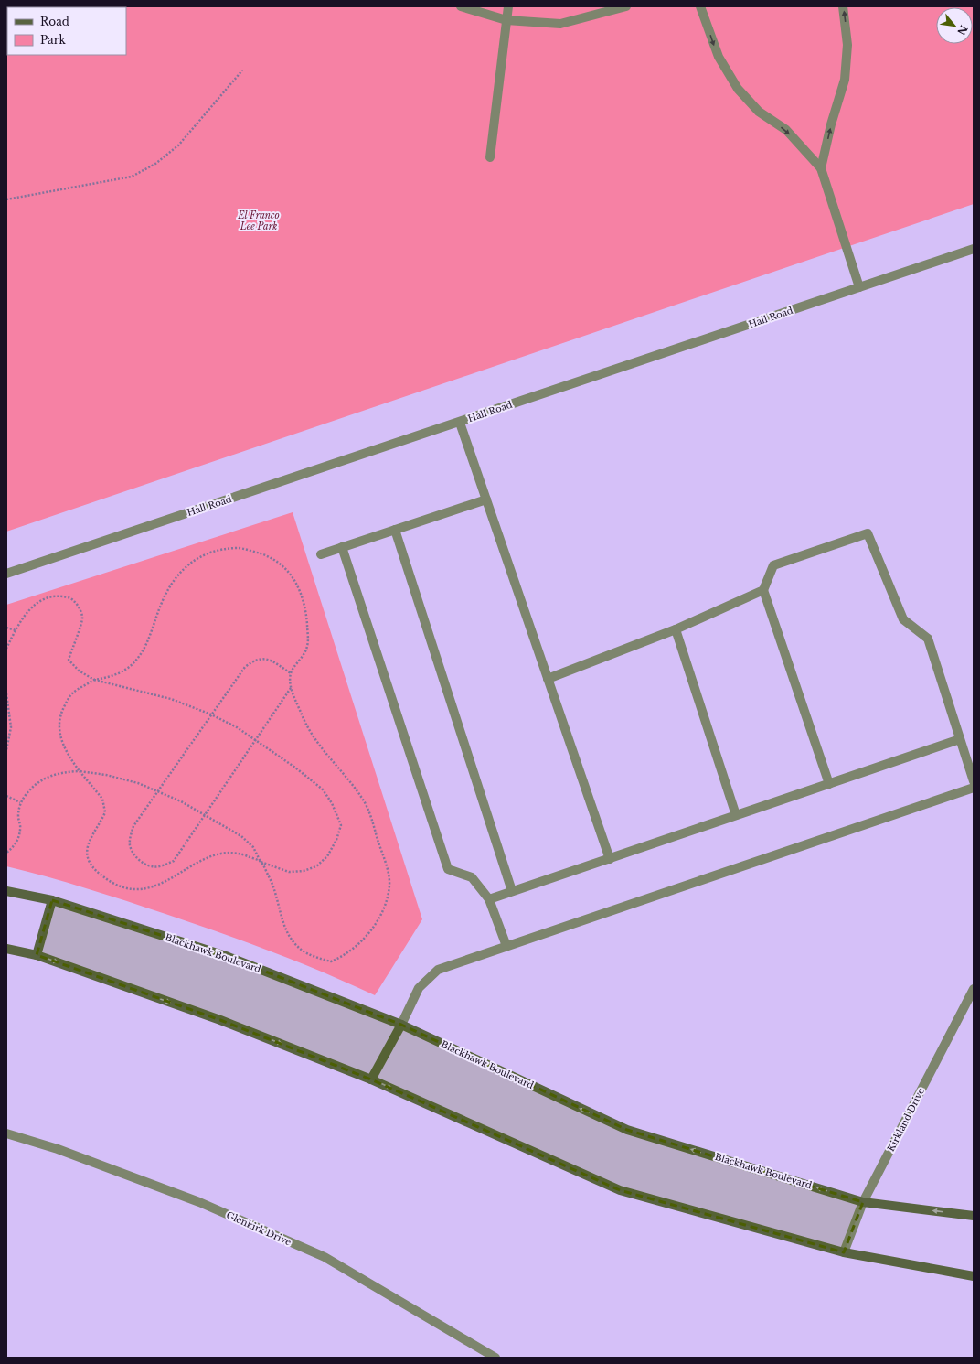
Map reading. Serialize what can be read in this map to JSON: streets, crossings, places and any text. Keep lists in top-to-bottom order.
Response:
{
  "streets": {
    "main road": ["Blackhawk Boulevard"],
    "street": ["Hall Road", "Kirkland Drive", "Glenkirk Drive"]
  },
  "crossings": [
    ["Blackhawk Boulevard", "Kirkland Drive"]
  ],
  "parks": ["El Franco Lee Park"],
  "legend": ["Road", "Park"],
  "north": "bottom right"
}
